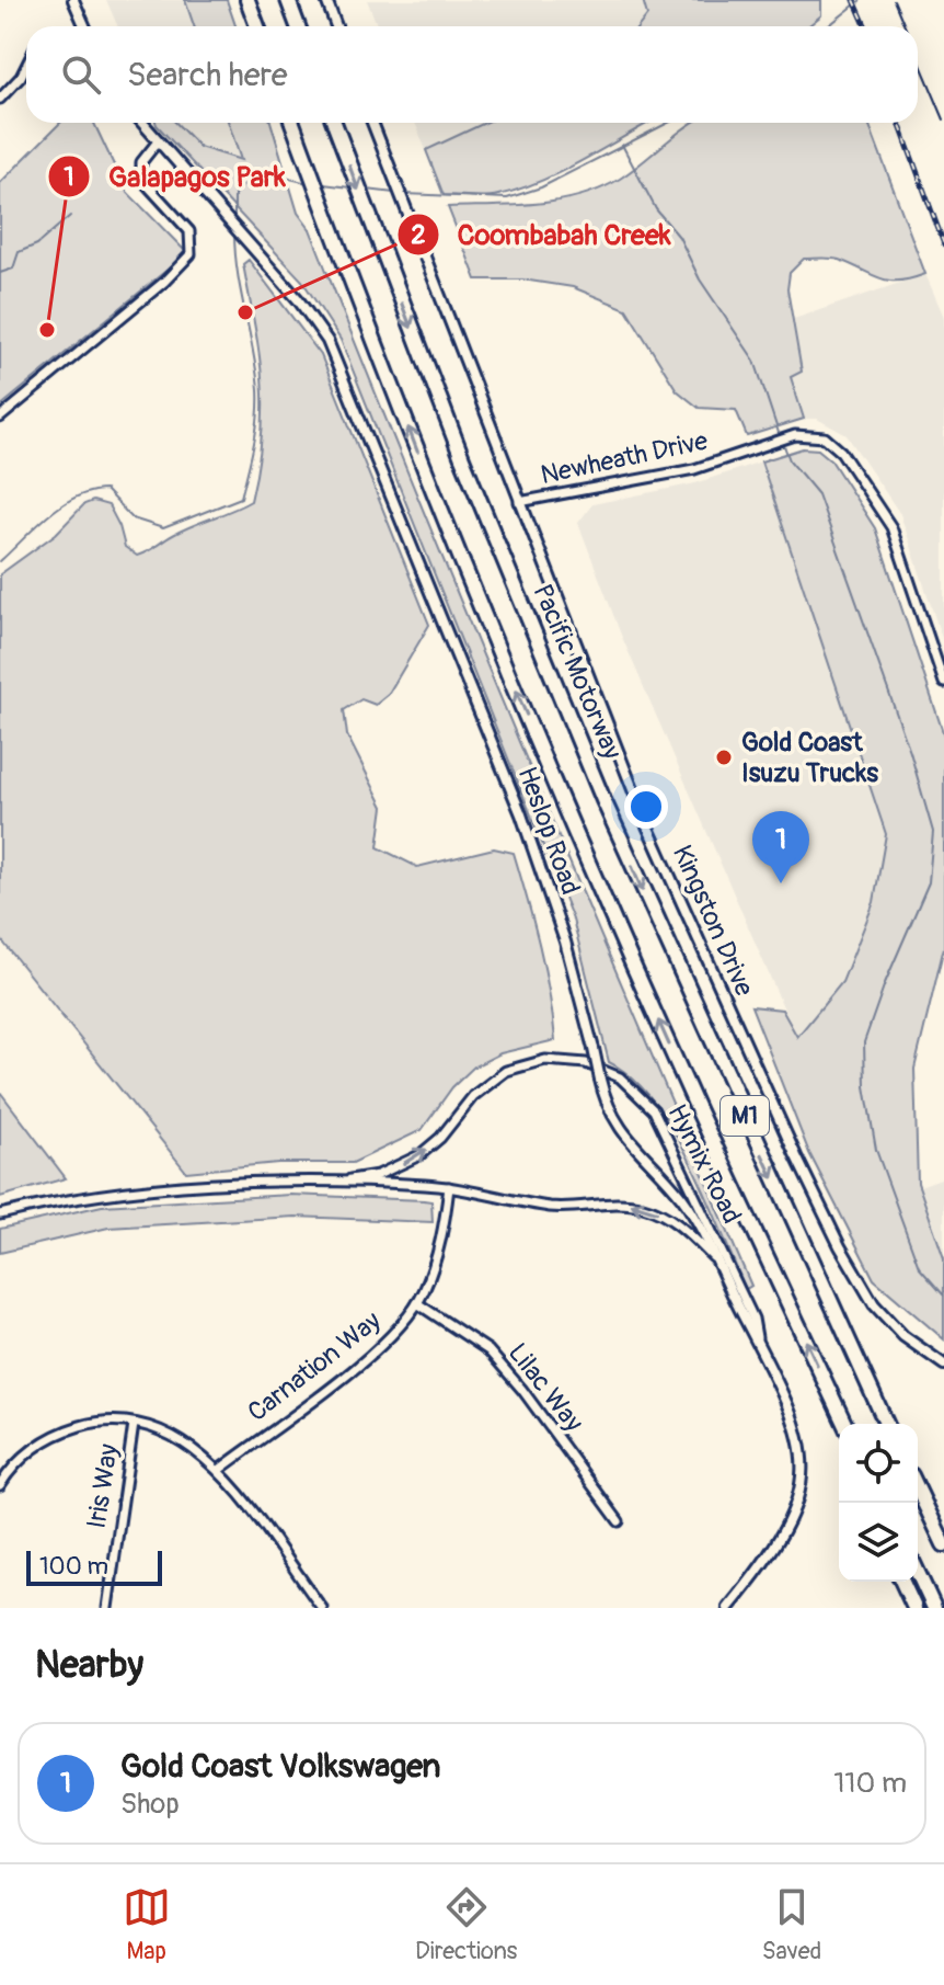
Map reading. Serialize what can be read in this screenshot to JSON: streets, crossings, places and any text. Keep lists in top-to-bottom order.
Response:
{
  "streets": {
    "highway": ["Pacific Motorway", "M1"],
    "street": [
      "Newheath Drive",
      "Heslop Road",
      "Kingston Drive",
      "Hymix Road",
      "Carnation Way",
      "Lilac Way",
      "Iris Way"
    ]
  },
  "crossings": [
    ["Newheath Drive", "Kingston Drive"],
    ["Heslop Road", "Hymix Road"],
    ["Hymix Road", "Carnation Way"],
    ["Carnation Way", "Lilac Way"]
  ],
  "places": ["Coombabah Creek", "Galapagos Park", "Gold Coast Isuzu Trucks"],
  "scale_bar": "100 m",
  "page": {
    "search": "Search here",
    "pins": "1",
    "scale": "100 m",
    "heading": "Nearby",
    "list": [
      {
        "mark": "1",
        "name": "Gold Coast Volkswagen",
        "note": "Shop",
        "value": "110 m"
      }
    ],
    "nav": ["Map", "Directions", "Saved"]
  }
}
